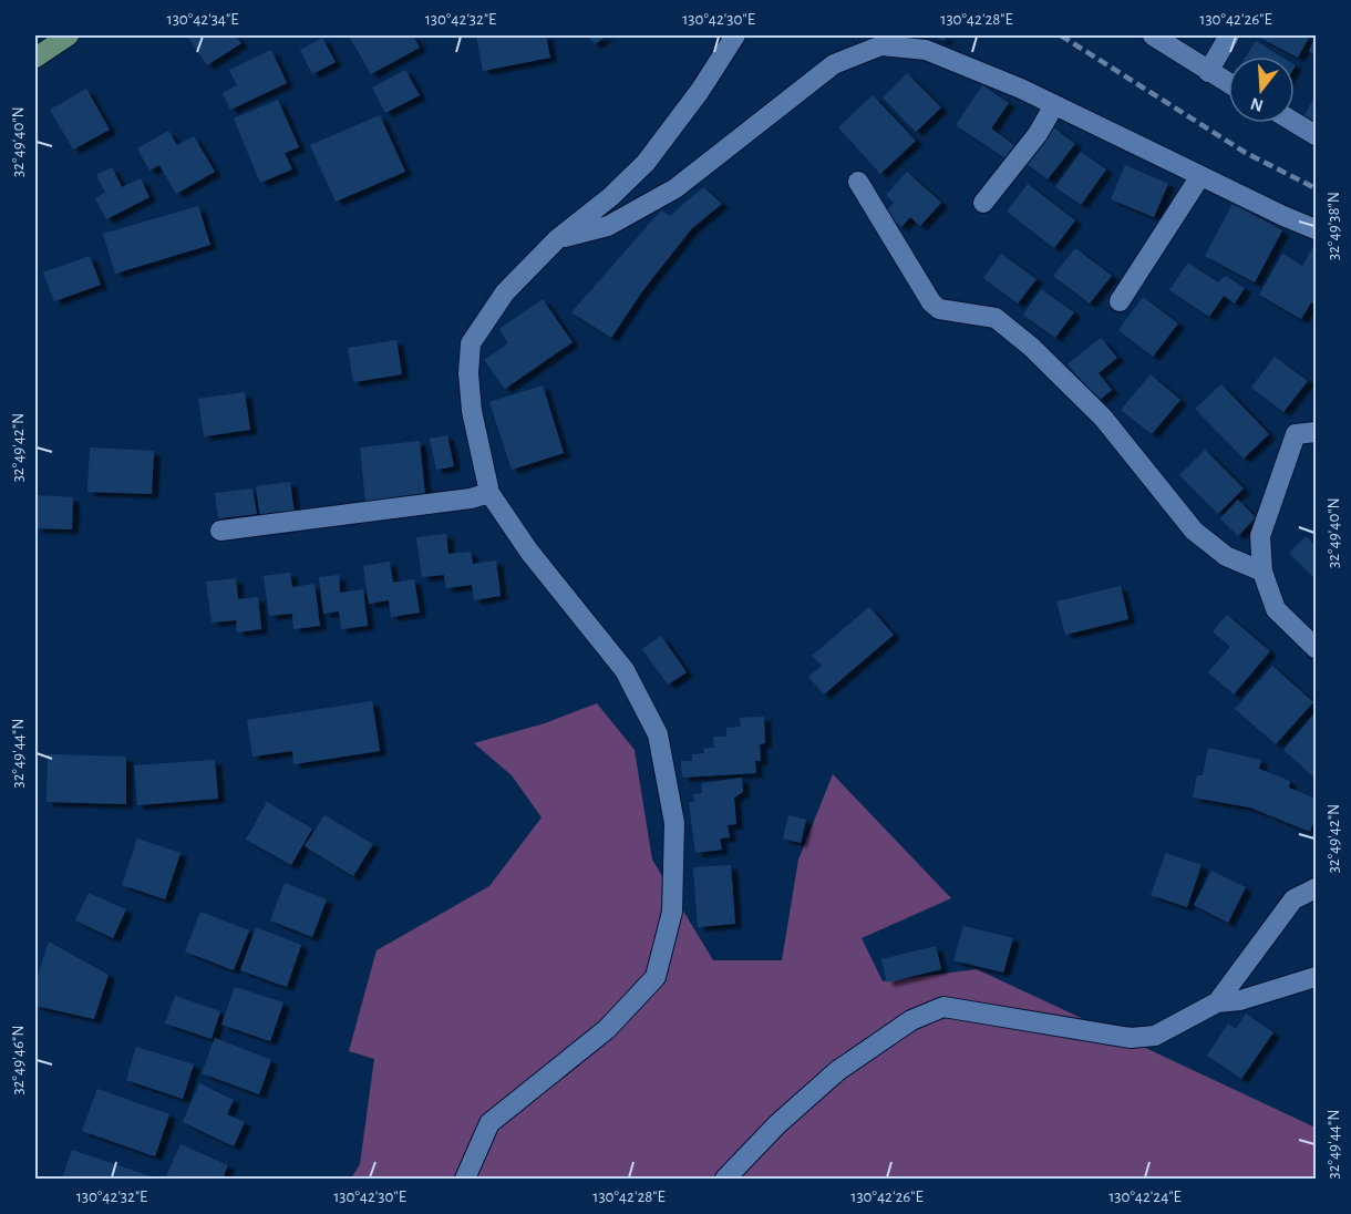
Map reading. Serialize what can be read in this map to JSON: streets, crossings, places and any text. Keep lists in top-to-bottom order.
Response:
{
  "north": "bottom",
  "coordinates": [
    "130°42'34\"E",
    "130°42'32\"E",
    "130°42'30\"E",
    "130°42'28\"E",
    "130°42'26\"E",
    "32°49'40\"N",
    "32°49'38\"N",
    "32°49'42\"N",
    "32°49'44\"N",
    "32°49'46\"N",
    "130°42'24\"E"
  ]
}
